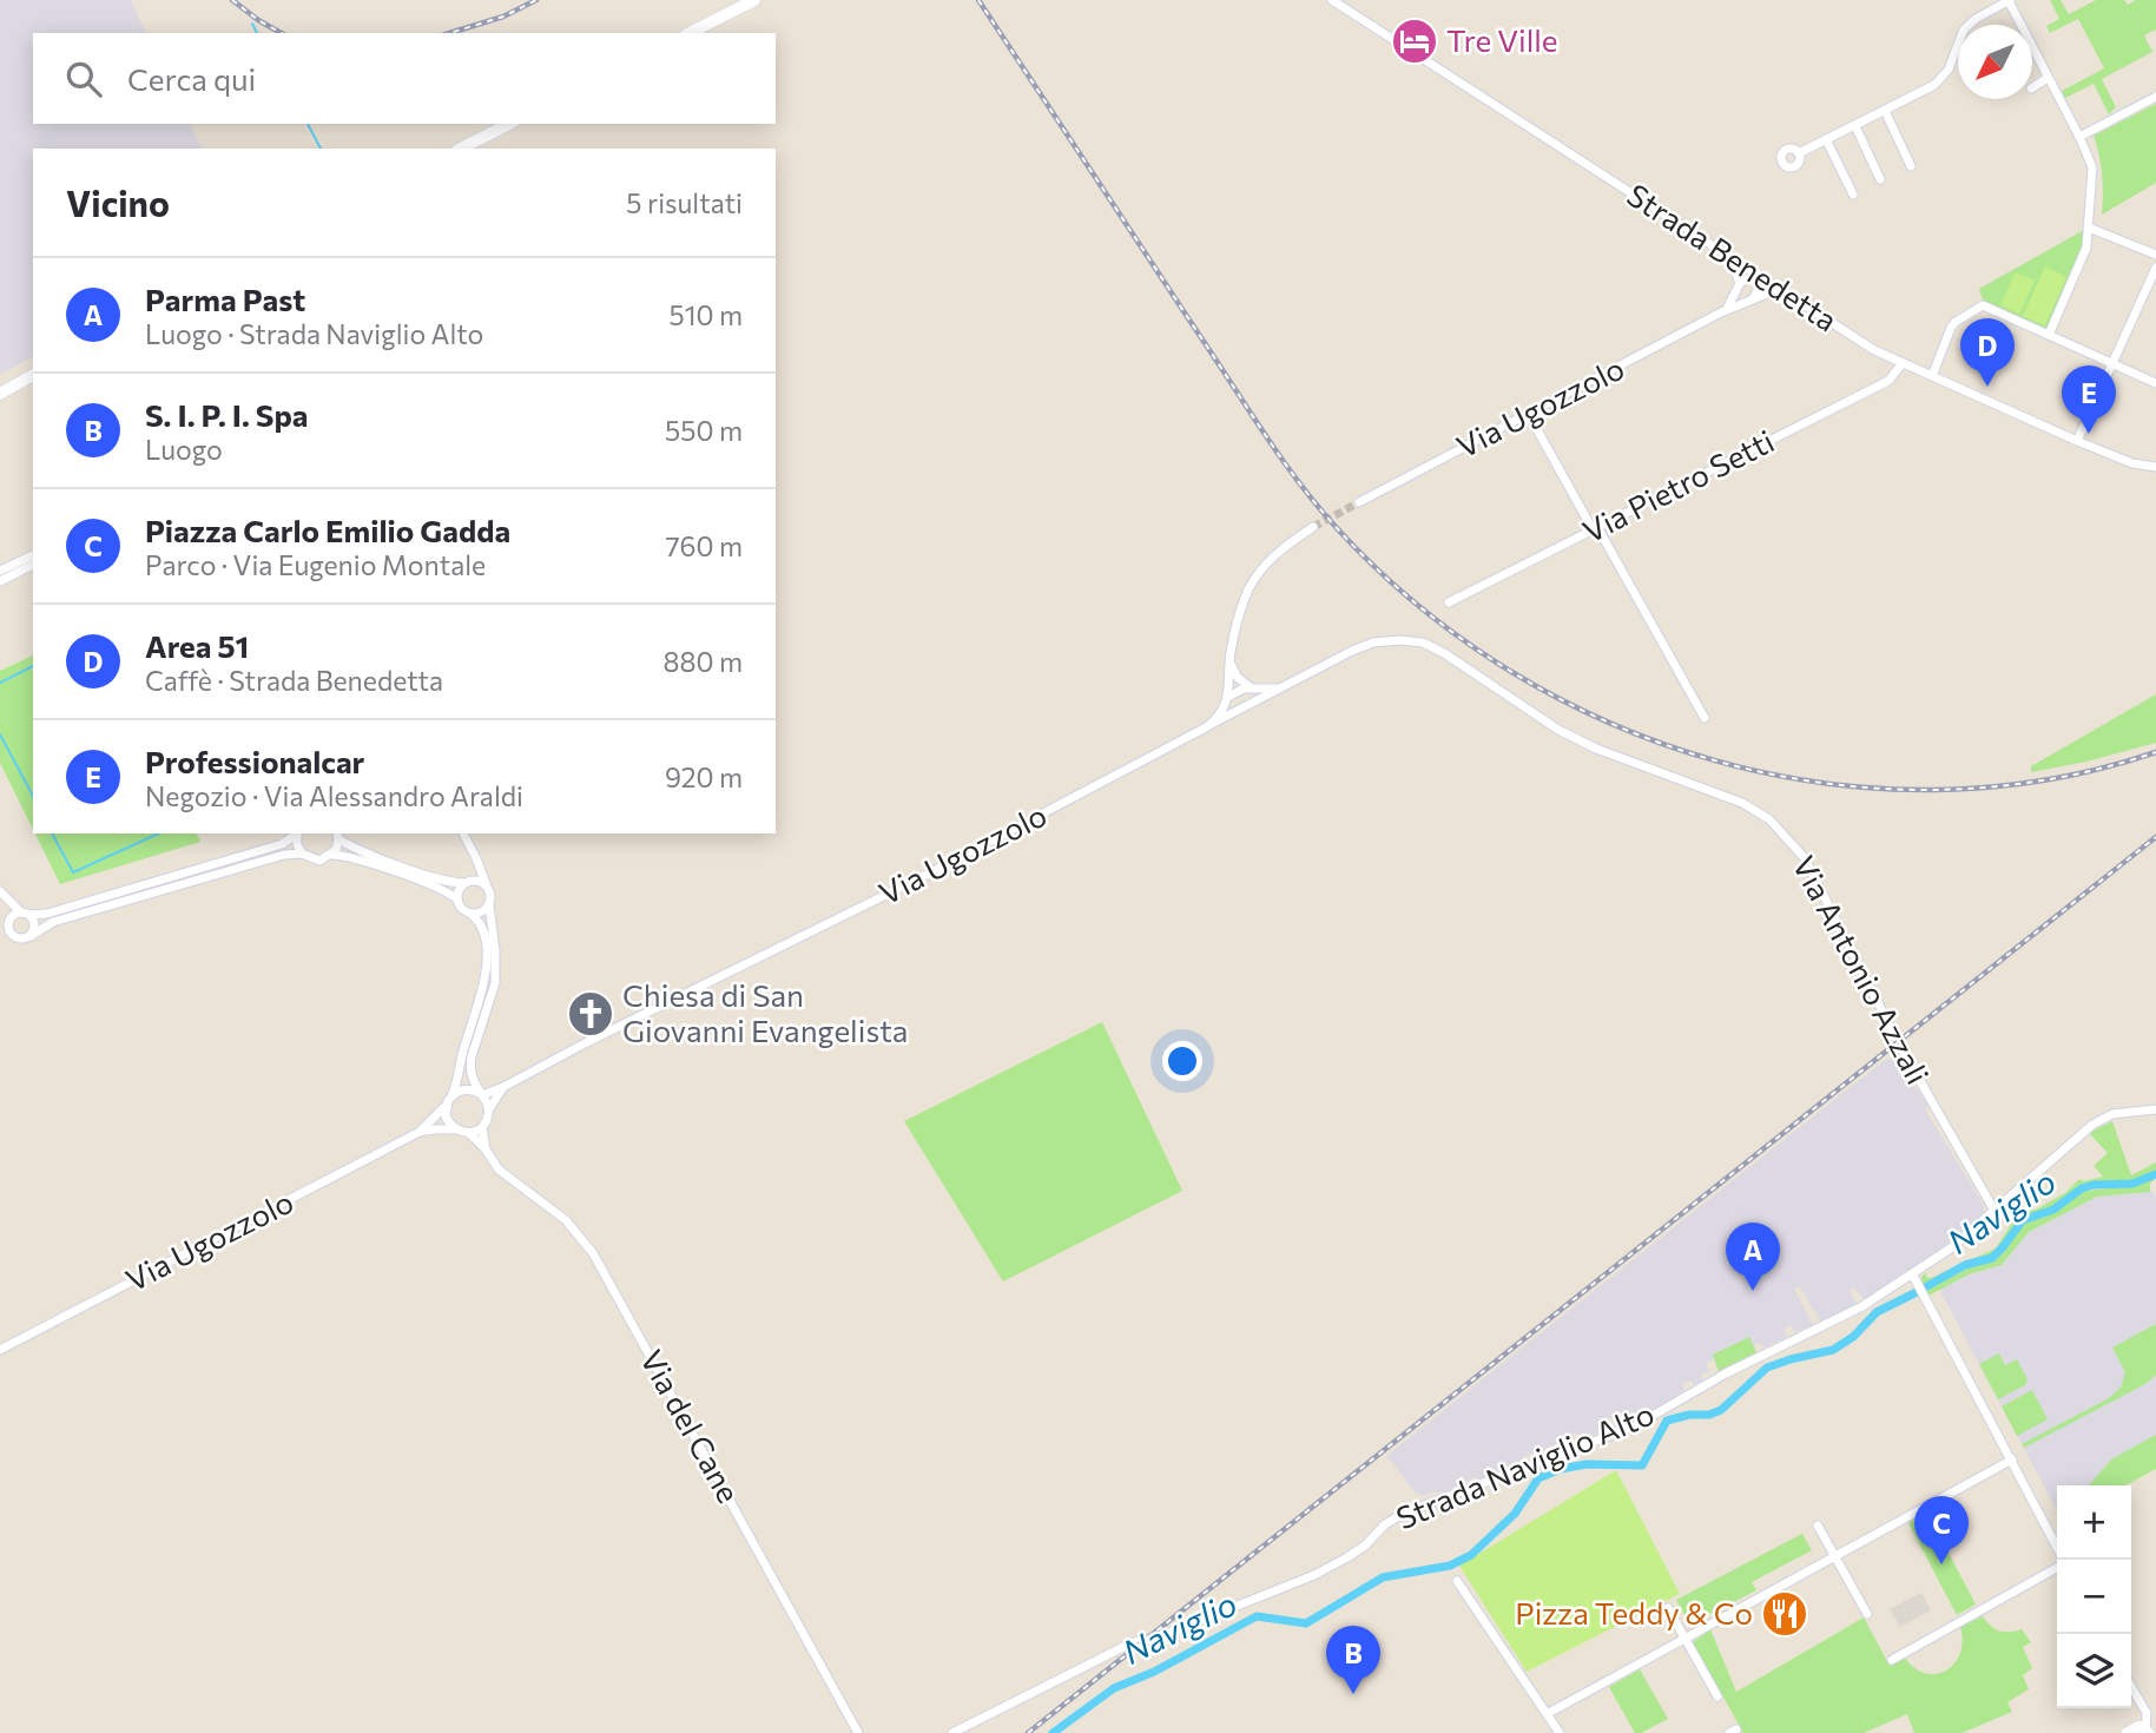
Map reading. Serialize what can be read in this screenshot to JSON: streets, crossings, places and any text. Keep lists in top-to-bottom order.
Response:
{
  "streets": {
    "street": [
      "Strada Benedetta",
      "Via Ugozzolo",
      "Via Pietro Setti",
      "Via Antonio Azzali",
      "Via del Cane",
      "Strada Naviglio Alto"
    ]
  },
  "crossings": [
    ["Strada Benedetta", "Via Ugozzolo"],
    ["Strada Benedetta", "Via Pietro Setti"],
    ["Via Ugozzolo", "Via Antonio Azzali"],
    ["Via Ugozzolo", "Via del Cane"],
    ["Via Antonio Azzali", "Strada Naviglio Alto"]
  ],
  "water": ["Naviglio"],
  "places": {
    "hotel": ["Tre Ville"],
    "church": ["Chiesa di San Giovanni Evangelista"],
    "restaurant": ["Pizza Teddy & Co"]
  },
  "north": "bottom left",
  "page": {
    "search": "Cerca qui",
    "heading": ["Vicino", "5 risultati"],
    "list": [
      {
        "mark": "A",
        "name": "Parma Past",
        "note": "Luogo · Strada Naviglio Alto",
        "value": "510 m"
      },
      {
        "mark": "B",
        "name": "S. I. P. I. Spa",
        "note": "Luogo",
        "value": "550 m"
      },
      {
        "mark": "C",
        "name": "Piazza Carlo Emilio Gadda",
        "note": "Parco · Via Eugenio Montale",
        "value": "760 m"
      },
      {
        "mark": "D",
        "name": "Area 51",
        "note": "Caffè · Strada Benedetta",
        "value": "880 m"
      },
      {
        "mark": "E",
        "name": "Professionalcar",
        "note": "Negozio · Via Alessandro Araldi",
        "value": "920 m"
      }
    ],
    "pins": [
      "D",
      "E",
      "A",
      "C",
      "B"
    ],
    "map_buttons": ["+", "−"]
  }
}
